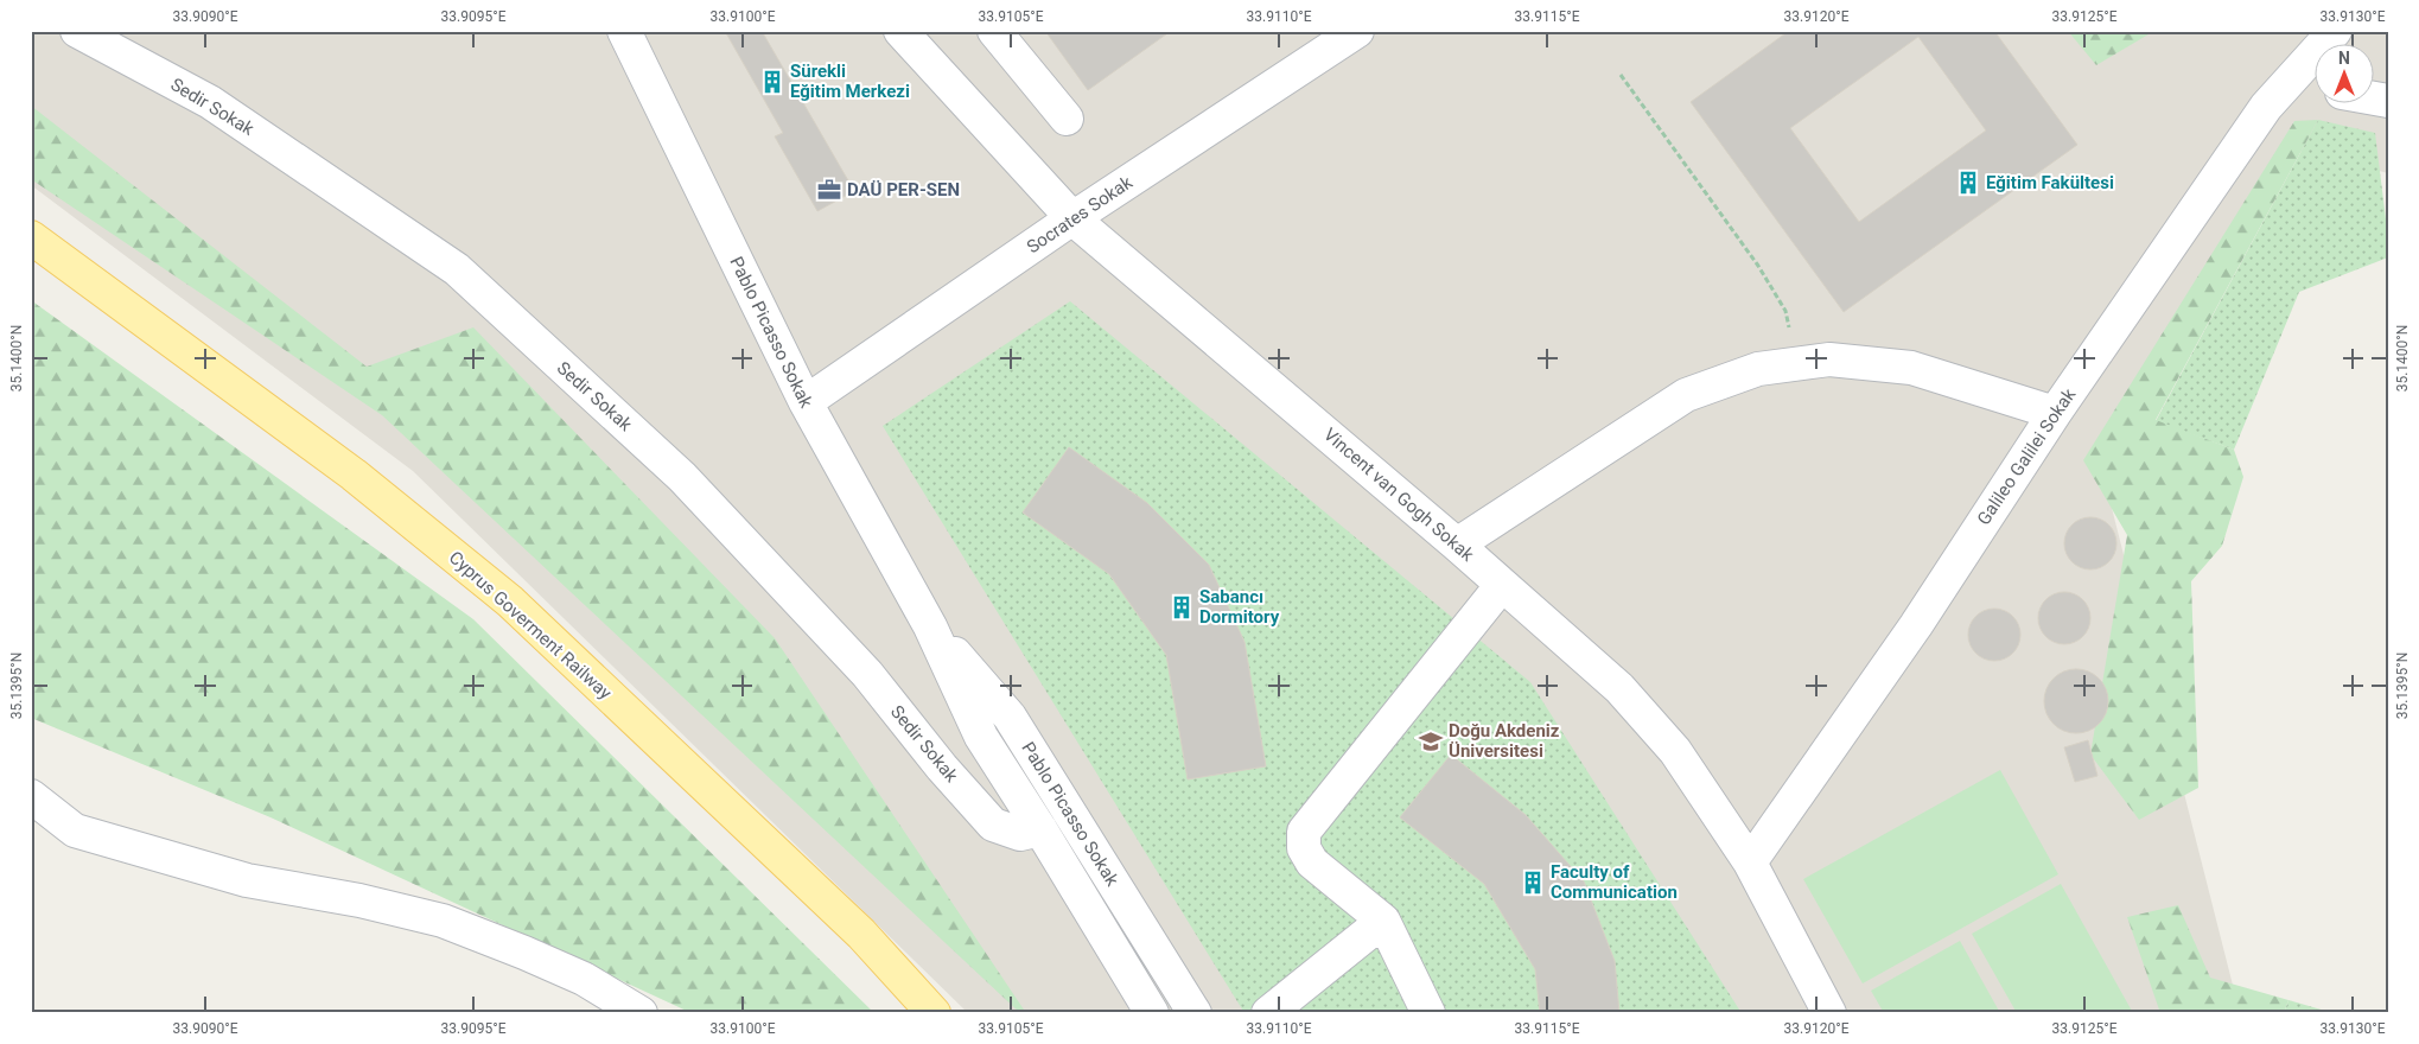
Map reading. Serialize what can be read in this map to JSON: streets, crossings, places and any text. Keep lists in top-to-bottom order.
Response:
{
  "streets": {
    "main road": ["Cyprus Goverment Railway"],
    "street": [
      "Sedir Sokak",
      "Socrates Sokak",
      "Pablo Picasso Sokak",
      "Galileo Galilei Sokak",
      "Vincent van Gogh Sokak"
    ]
  },
  "crossings": [
    ["Sedir Sokak", "Pablo Picasso Sokak"],
    ["Socrates Sokak", "Pablo Picasso Sokak"],
    ["Socrates Sokak", "Vincent van Gogh Sokak"],
    ["Galileo Galilei Sokak", "Vincent van Gogh Sokak"]
  ],
  "places": {
    "building": [
      "Sürekli Eğitim Merkezi",
      "Eğitim Fakültesi",
      "Sabancı Dormitory",
      "Faculty of Communication"
    ],
    "office": ["DAÜ PER-SEN"],
    "school or university": ["Doğu Akdeniz Üniversitesi"]
  },
  "north": "top",
  "coordinates": [
    "33.9090°E",
    "33.9095°E",
    "33.9100°E",
    "33.9105°E",
    "33.9110°E",
    "33.9115°E",
    "33.9120°E",
    "33.9125°E",
    "33.9130°E",
    "35.1400°N",
    "35.1395°N"
  ]
}
